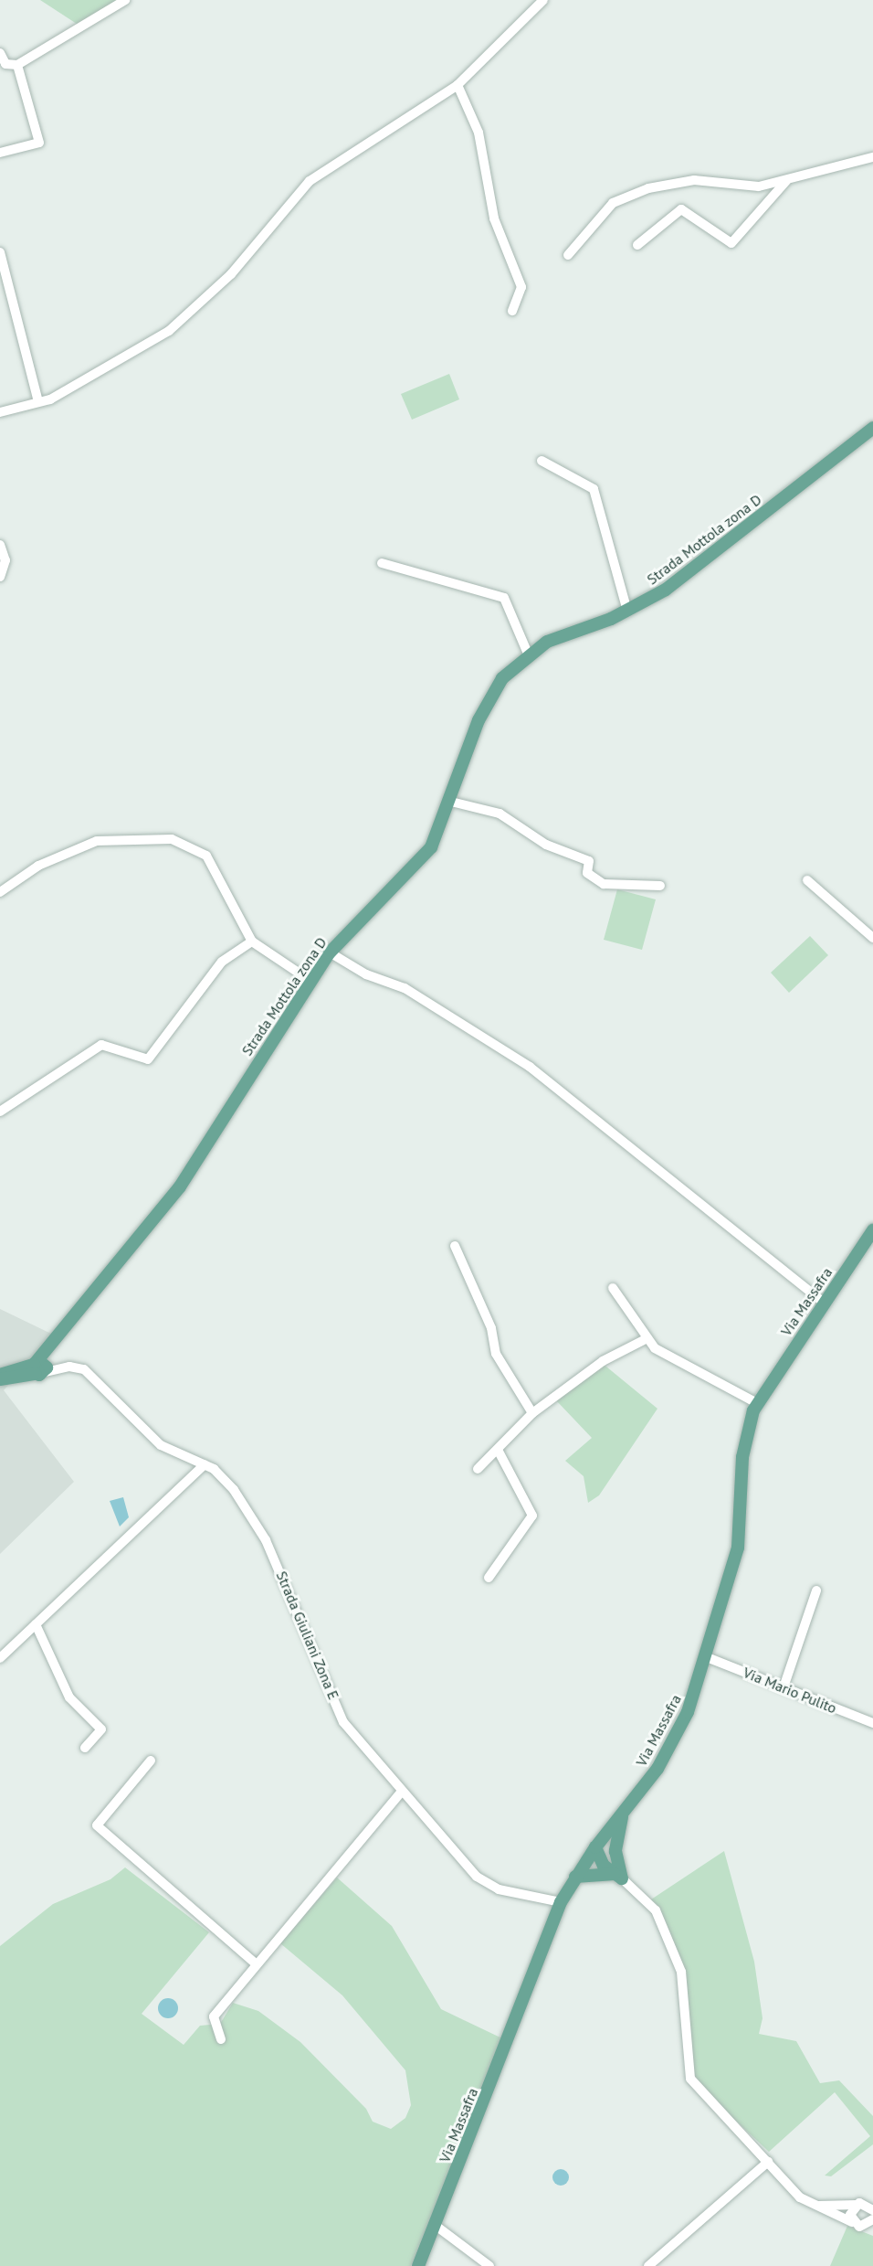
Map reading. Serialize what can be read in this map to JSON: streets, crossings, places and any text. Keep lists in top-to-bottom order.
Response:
{
  "streets": {
    "main road": ["Strada Mottola zona D", "Via Massafra"],
    "street": ["Strada Giuliani Zona E", "Via Mario Pulito"]
  },
  "crossings": [
    ["Strada Mottola zona D", "Strada Giuliani Zona E"],
    ["Via Massafra", "Strada Giuliani Zona E"],
    ["Via Massafra", "Via Mario Pulito"]
  ]
}
